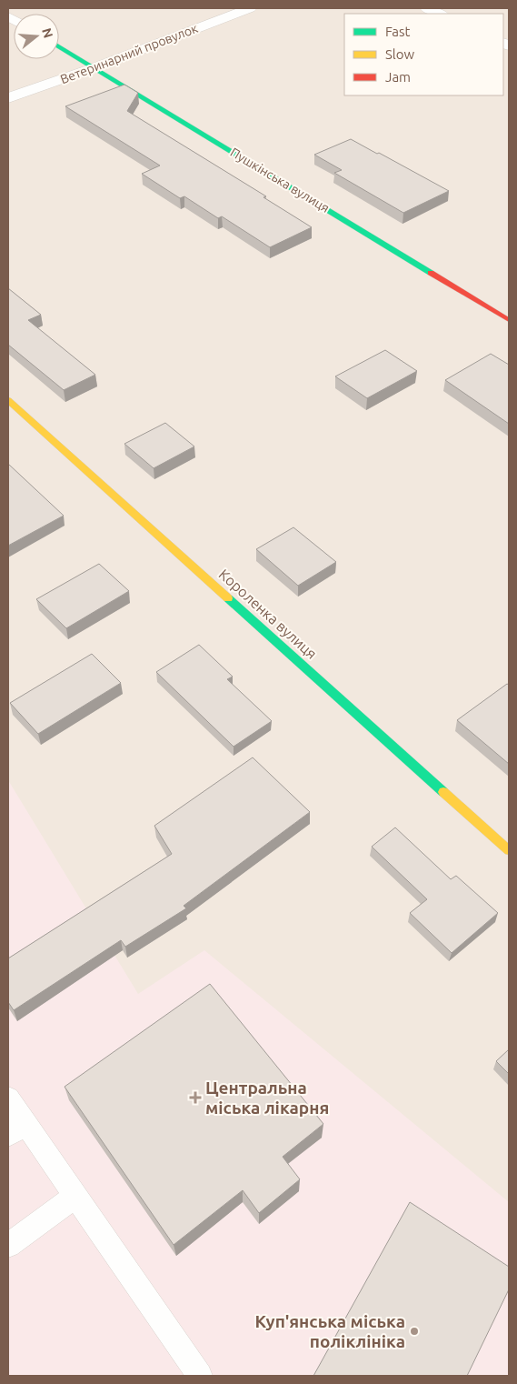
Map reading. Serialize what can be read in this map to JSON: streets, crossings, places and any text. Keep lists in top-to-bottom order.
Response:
{
  "streets": {
    "street": ["Ветеринарний провулок", "Пушкінська вулиця", "Короленка вулиця"]
  },
  "crossings": [
    ["Ветеринарний провулок", "Пушкінська вулиця"]
  ],
  "places": {
    "health": ["Центральна міська лікарня"],
    "other": ["Куп'янська міська поліклініка"]
  },
  "legend": ["Fast", "Slow", "Jam"],
  "north": "right"
}
